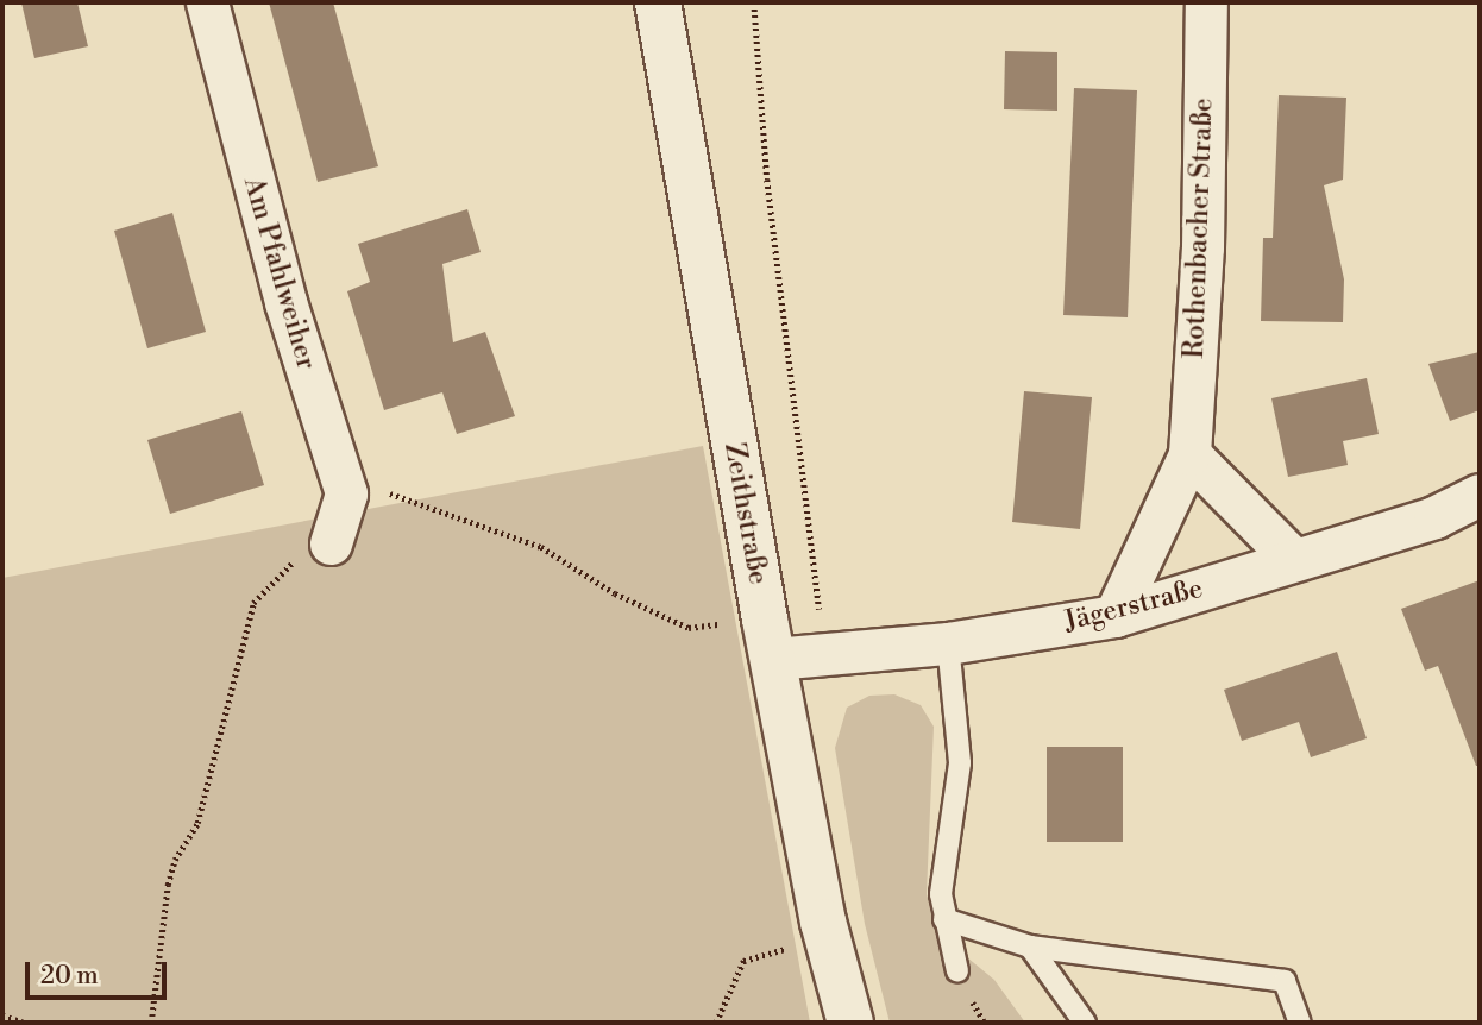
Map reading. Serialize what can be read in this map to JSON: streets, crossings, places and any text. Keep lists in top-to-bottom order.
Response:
{
  "streets": {
    "street": [
      "Rothenbacher Straße",
      "Am Pfahlweiher",
      "Zeithstraße",
      "Jägerstraße"
    ]
  },
  "crossings": [
    ["Rothenbacher Straße", "Jägerstraße"],
    ["Zeithstraße", "Jägerstraße"]
  ],
  "scale_bar": "20 m"
}
